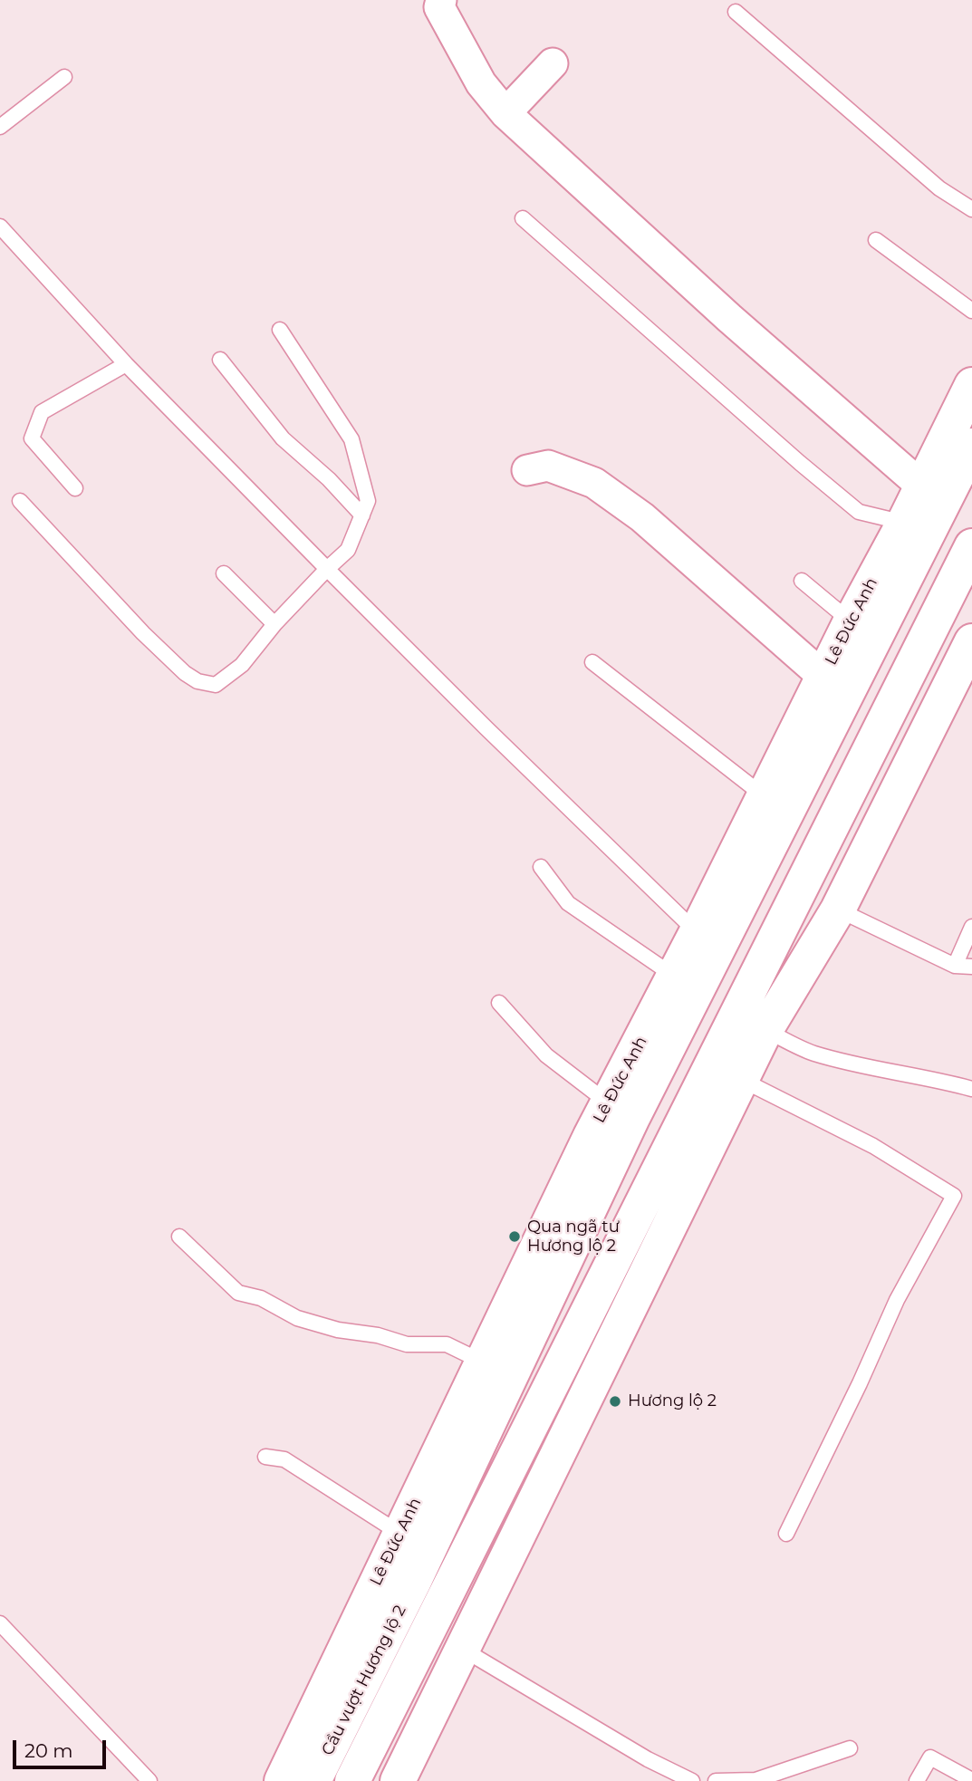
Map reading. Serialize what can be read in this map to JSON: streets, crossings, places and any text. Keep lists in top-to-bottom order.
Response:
{
  "streets": {
    "highway": ["Lê Đức Anh", "Cầu vượt Hương lộ 2"]
  },
  "crossings": [
    ["Lê Đức Anh", "Cầu vượt Hương lộ 2"]
  ],
  "places": ["Qua ngã tư Hương lộ 2", "Hương lộ 2"],
  "scale_bar": "20 m"
}
